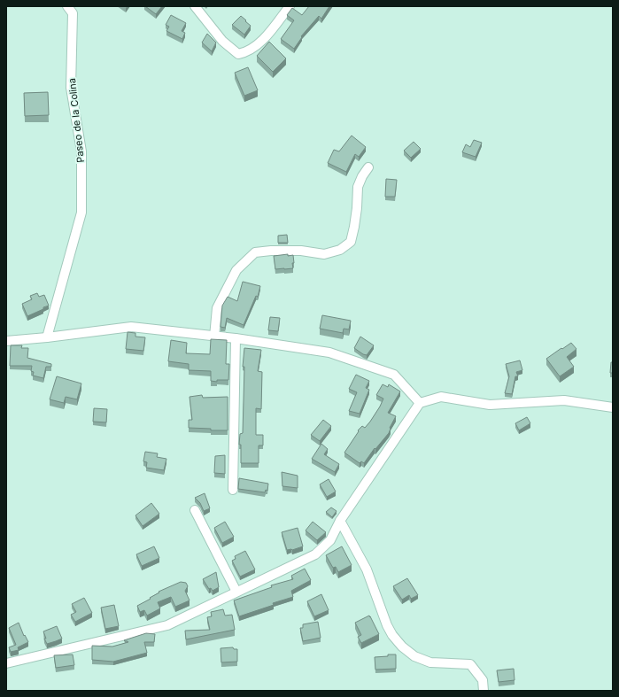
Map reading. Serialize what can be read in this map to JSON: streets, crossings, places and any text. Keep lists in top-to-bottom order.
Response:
{
  "streets": {
    "street": ["Paseo de la Colina"]
  }
}
